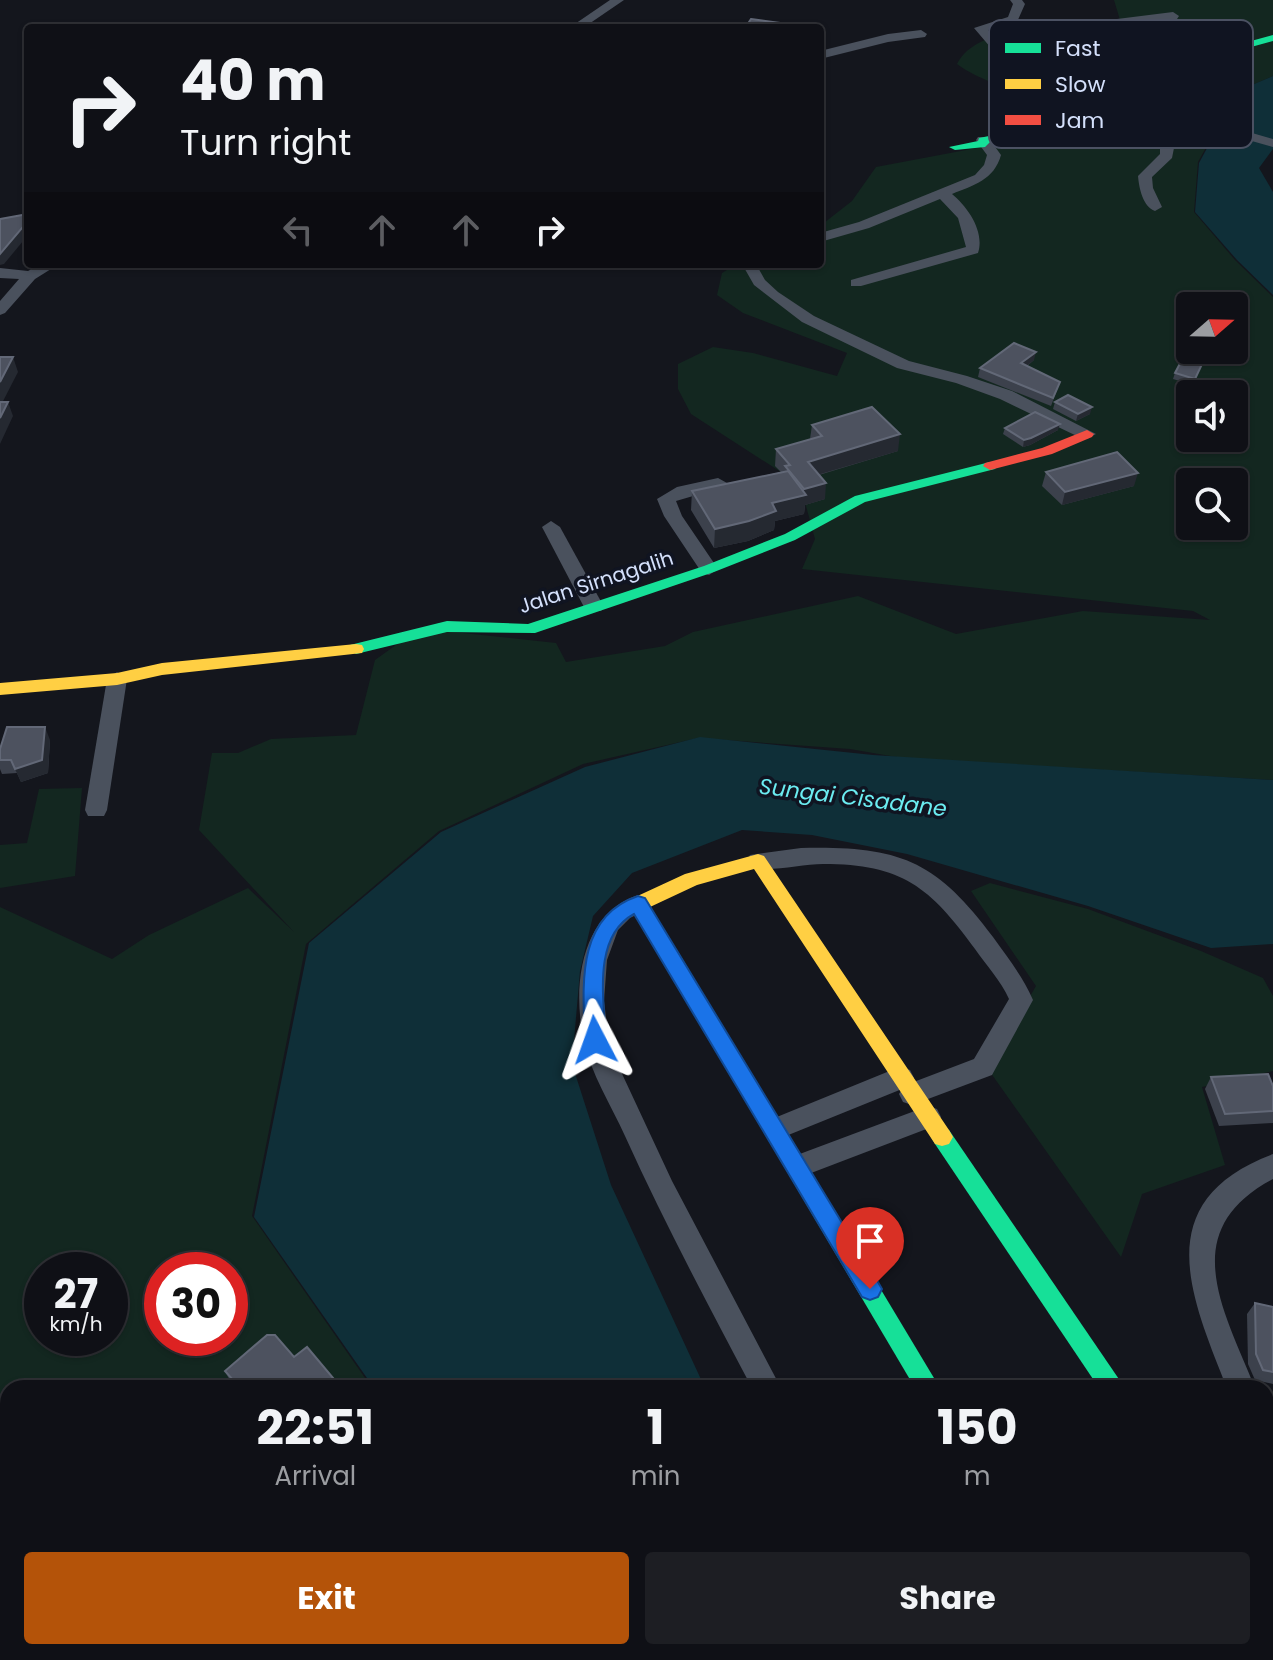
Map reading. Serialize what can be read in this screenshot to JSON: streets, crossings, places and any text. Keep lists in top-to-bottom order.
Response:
{
  "streets": {
    "street": ["Jalan Sirnagalih"]
  },
  "water": ["Sungai Cisadane"],
  "legend": ["Fast", "Slow", "Jam"],
  "north": "right",
  "page": {
    "turn": ["40 m", "Turn right"],
    "speed": "27 km/h",
    "limit": "30",
    "eta": [
      "22:51",
      "Arrival",
      "1",
      "min",
      "150",
      "m"
    ],
    "buttons": ["Exit", "Share"]
  }
}
